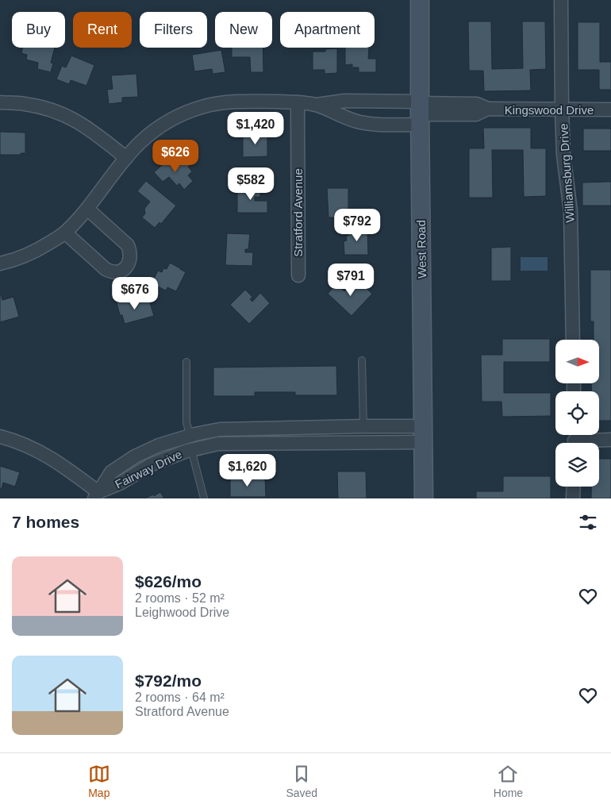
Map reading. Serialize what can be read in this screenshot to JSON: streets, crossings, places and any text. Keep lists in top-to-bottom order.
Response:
{
  "streets": {
    "main road": ["West Road"],
    "street": [
      "Kingswood Drive",
      "Williamsburg Drive",
      "Stratford Avenue",
      "Fairway Drive"
    ]
  },
  "crossings": [
    ["Kingswood Drive", "Williamsburg Drive"],
    ["Kingswood Drive", "West Road"],
    ["West Road", "Fairway Drive"]
  ],
  "north": "right",
  "page": {
    "chip": [
      "Buy",
      "Rent",
      "Filters",
      "New",
      "Apartment"
    ],
    "price": [
      "$1,420",
      "$626",
      "$582",
      "$792",
      "$791",
      "$676",
      "$1,620"
    ],
    "heading": "7 homes",
    "list": [
      {
        "name": "$626/mo",
        "note": "2 rooms · 52 m² · Leighwood Drive"
      },
      {
        "name": "$792/mo",
        "note": "2 rooms · 64 m² · Stratford Avenue"
      }
    ],
    "tabs": ["Map", "Saved", "Home"]
  }
}
